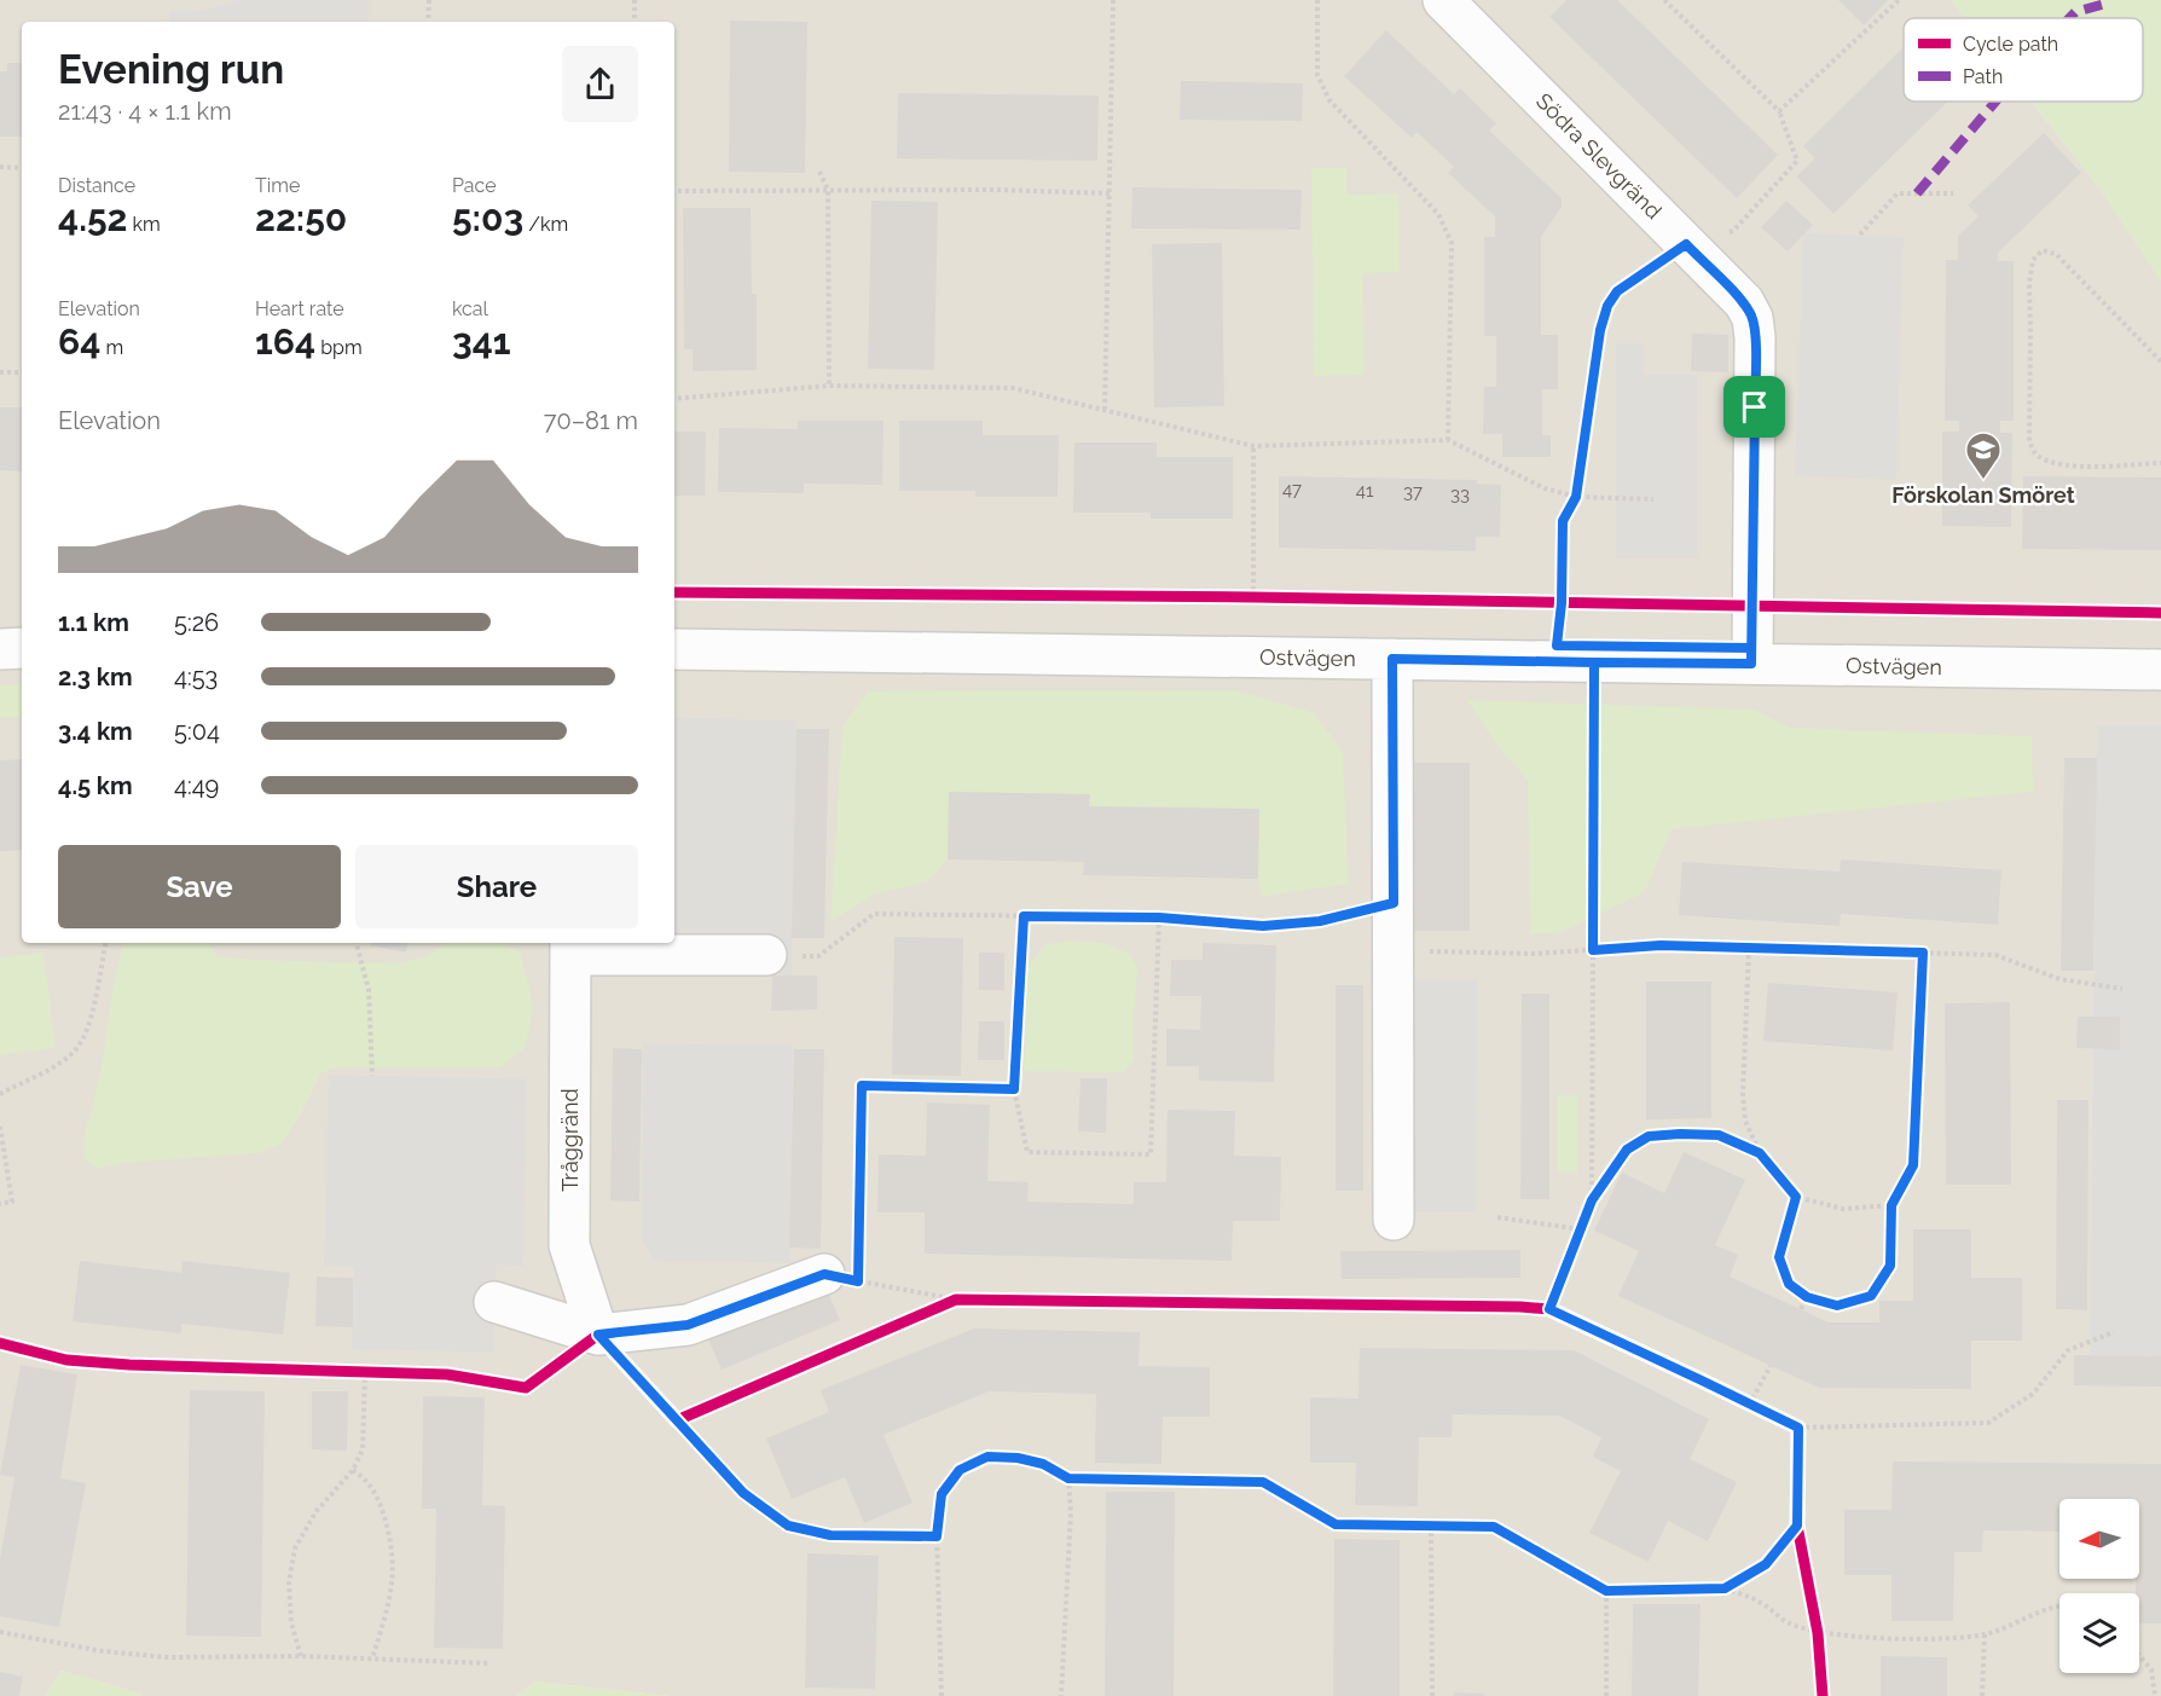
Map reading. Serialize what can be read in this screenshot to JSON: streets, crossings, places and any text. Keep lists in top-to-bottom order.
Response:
{
  "streets": {
    "street": ["Södra Slevgränd", "Ostvägen", "Tråggränd"]
  },
  "crossings": [
    ["Södra Slevgränd", "Ostvägen"]
  ],
  "places": {
    "school or university": ["Förskolan Smöret"]
  },
  "house_numbers": [
    "47",
    "41",
    "37",
    "33"
  ],
  "legend": ["Cycle path", "Path"],
  "north": "left",
  "page": {
    "heading": ["Evening run", "21:43 · 4 × 1.1 km"],
    "stats": [
      ["Distance", "4.52 km"],
      ["Time", "22:50"],
      ["Pace", "5:03 /km"],
      ["Elevation", "64 m"],
      ["Heart rate", "164 bpm"],
      ["kcal", "341"]
    ],
    "chart": ["Elevation", "70–81 m"],
    "list": [
      {
        "name": "1.1 km",
        "note": "5:26"
      },
      {
        "name": "2.3 km",
        "note": "4:53"
      },
      {
        "name": "3.4 km",
        "note": "5:04"
      },
      {
        "name": "4.5 km",
        "note": "4:49"
      }
    ],
    "buttons": ["Save", "Share"]
  }
}
